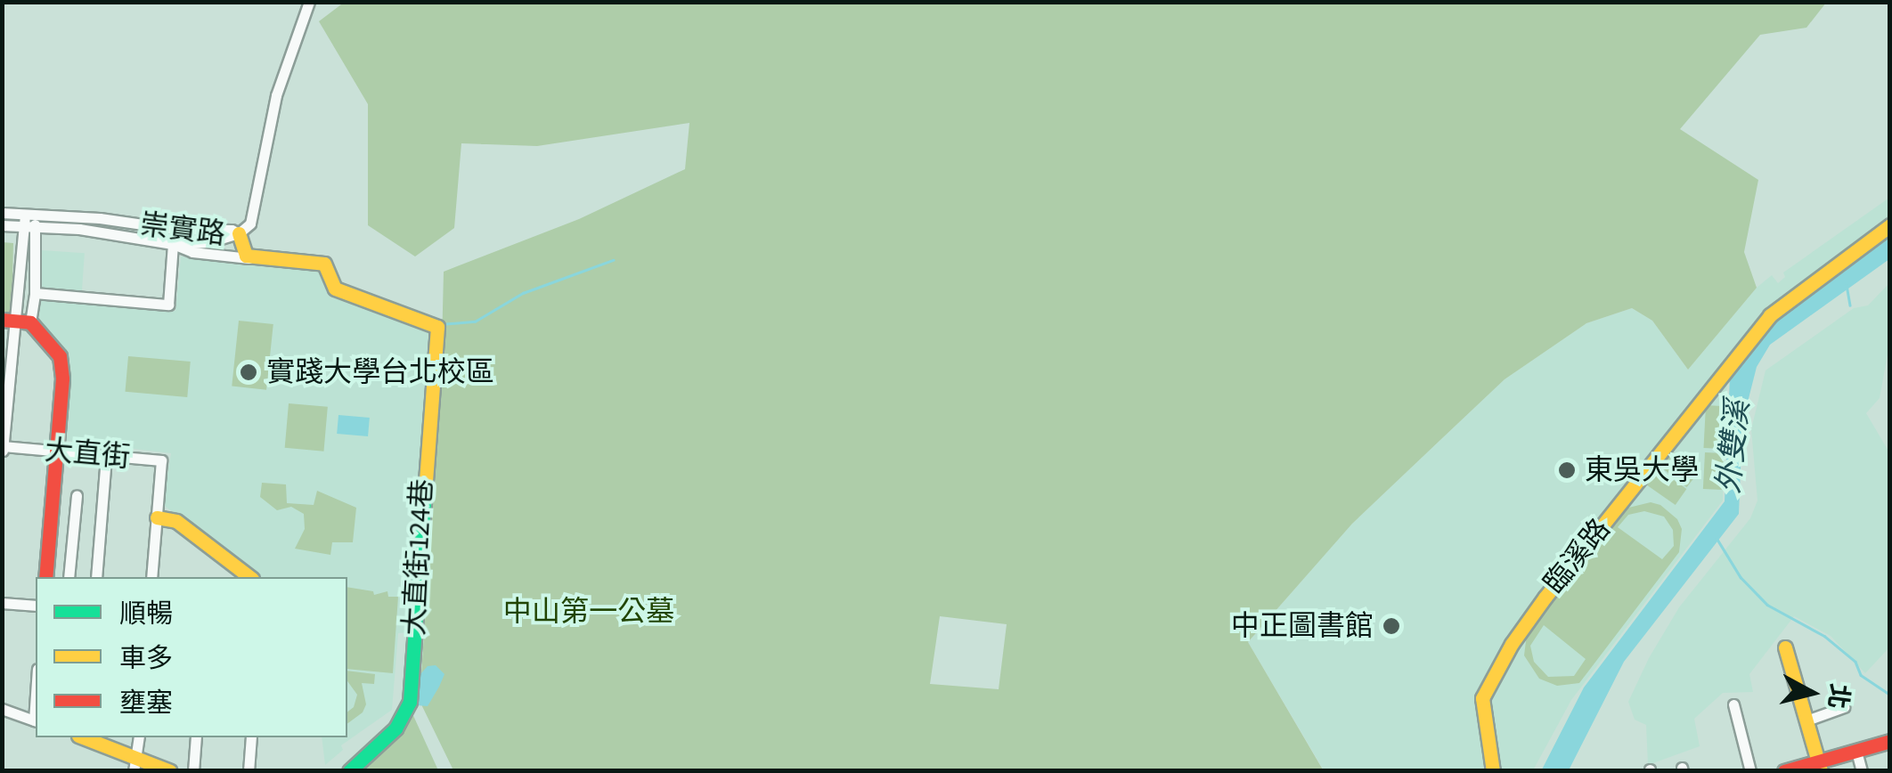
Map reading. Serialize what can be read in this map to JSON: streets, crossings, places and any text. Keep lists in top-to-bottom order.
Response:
{
  "streets": {
    "street": [
      "崇實路",
      "大直街",
      "臨溪路",
      "大直街124巷"
    ]
  },
  "water": ["外雙溪"],
  "parks": ["中山第一公墓"],
  "places": ["實踐大學台北校區", "東吳大學", "中正圖書館"],
  "legend": ["順暢", "車多", "壅塞"],
  "north": "right"
}
